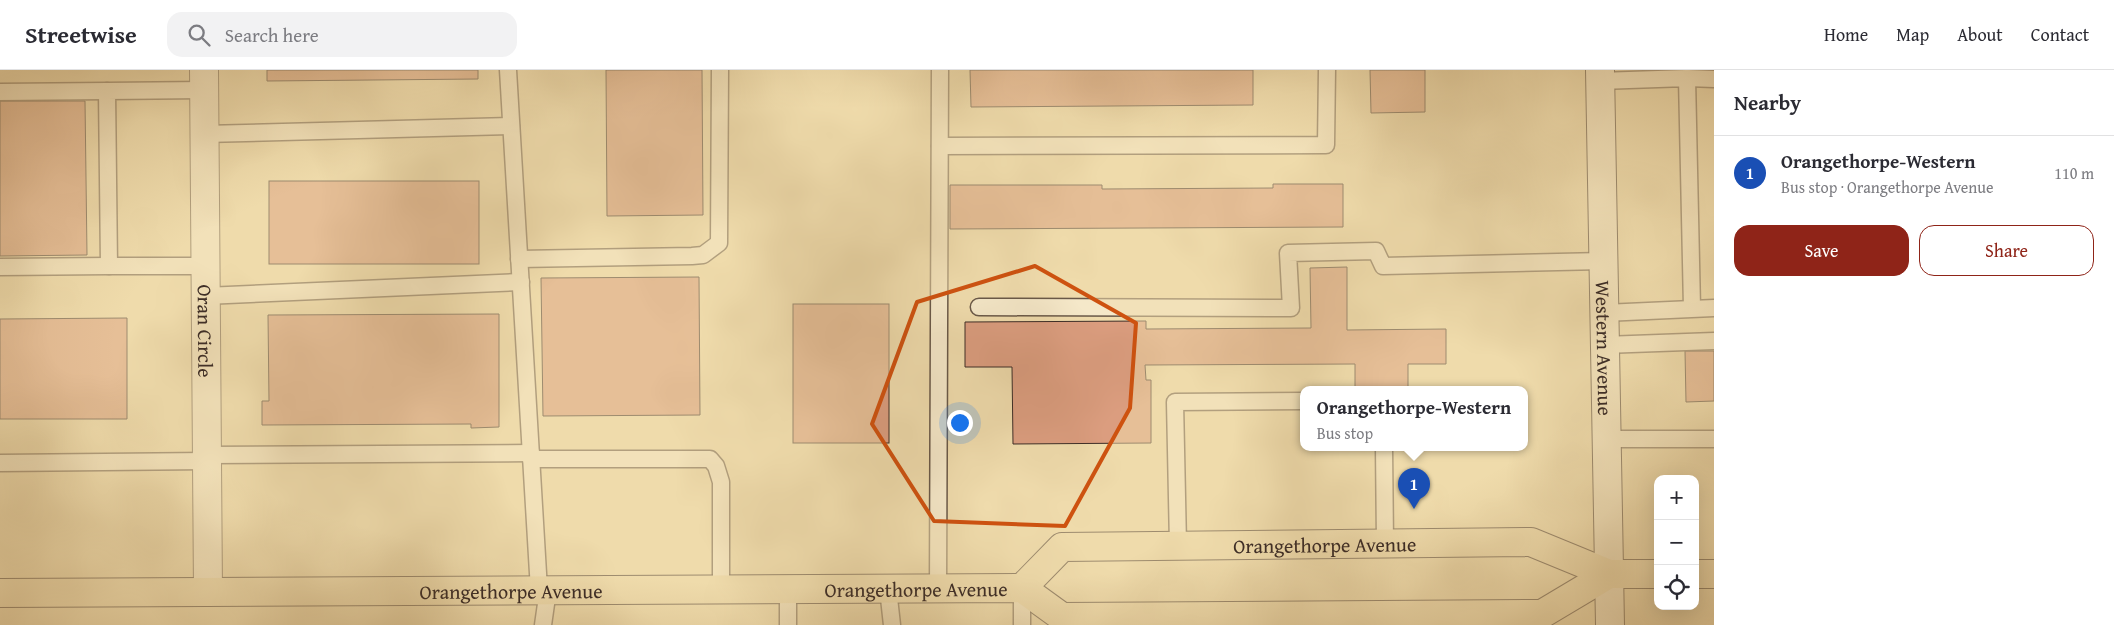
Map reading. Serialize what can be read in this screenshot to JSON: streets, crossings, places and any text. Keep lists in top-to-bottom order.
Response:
{
  "streets": {
    "main road": ["Oran Circle", "Western Avenue", "Orangethorpe Avenue"]
  },
  "crossings": [
    ["Oran Circle", "Orangethorpe Avenue"],
    ["Western Avenue", "Orangethorpe Avenue"]
  ],
  "page": {
    "header": "Streetwise",
    "search": "Search here",
    "nav": [
      "Home",
      "Map",
      "About",
      "Contact"
    ],
    "heading": "Nearby",
    "list": [
      {
        "mark": "1",
        "name": "Orangethorpe-Western",
        "note": "Bus stop · Orangethorpe Avenue",
        "value": "110 m"
      }
    ],
    "buttons": ["Save", "Share"],
    "popup": ["Orangethorpe-Western", "Bus stop"],
    "pins": "1",
    "map_buttons": ["+", "−"]
  }
}
